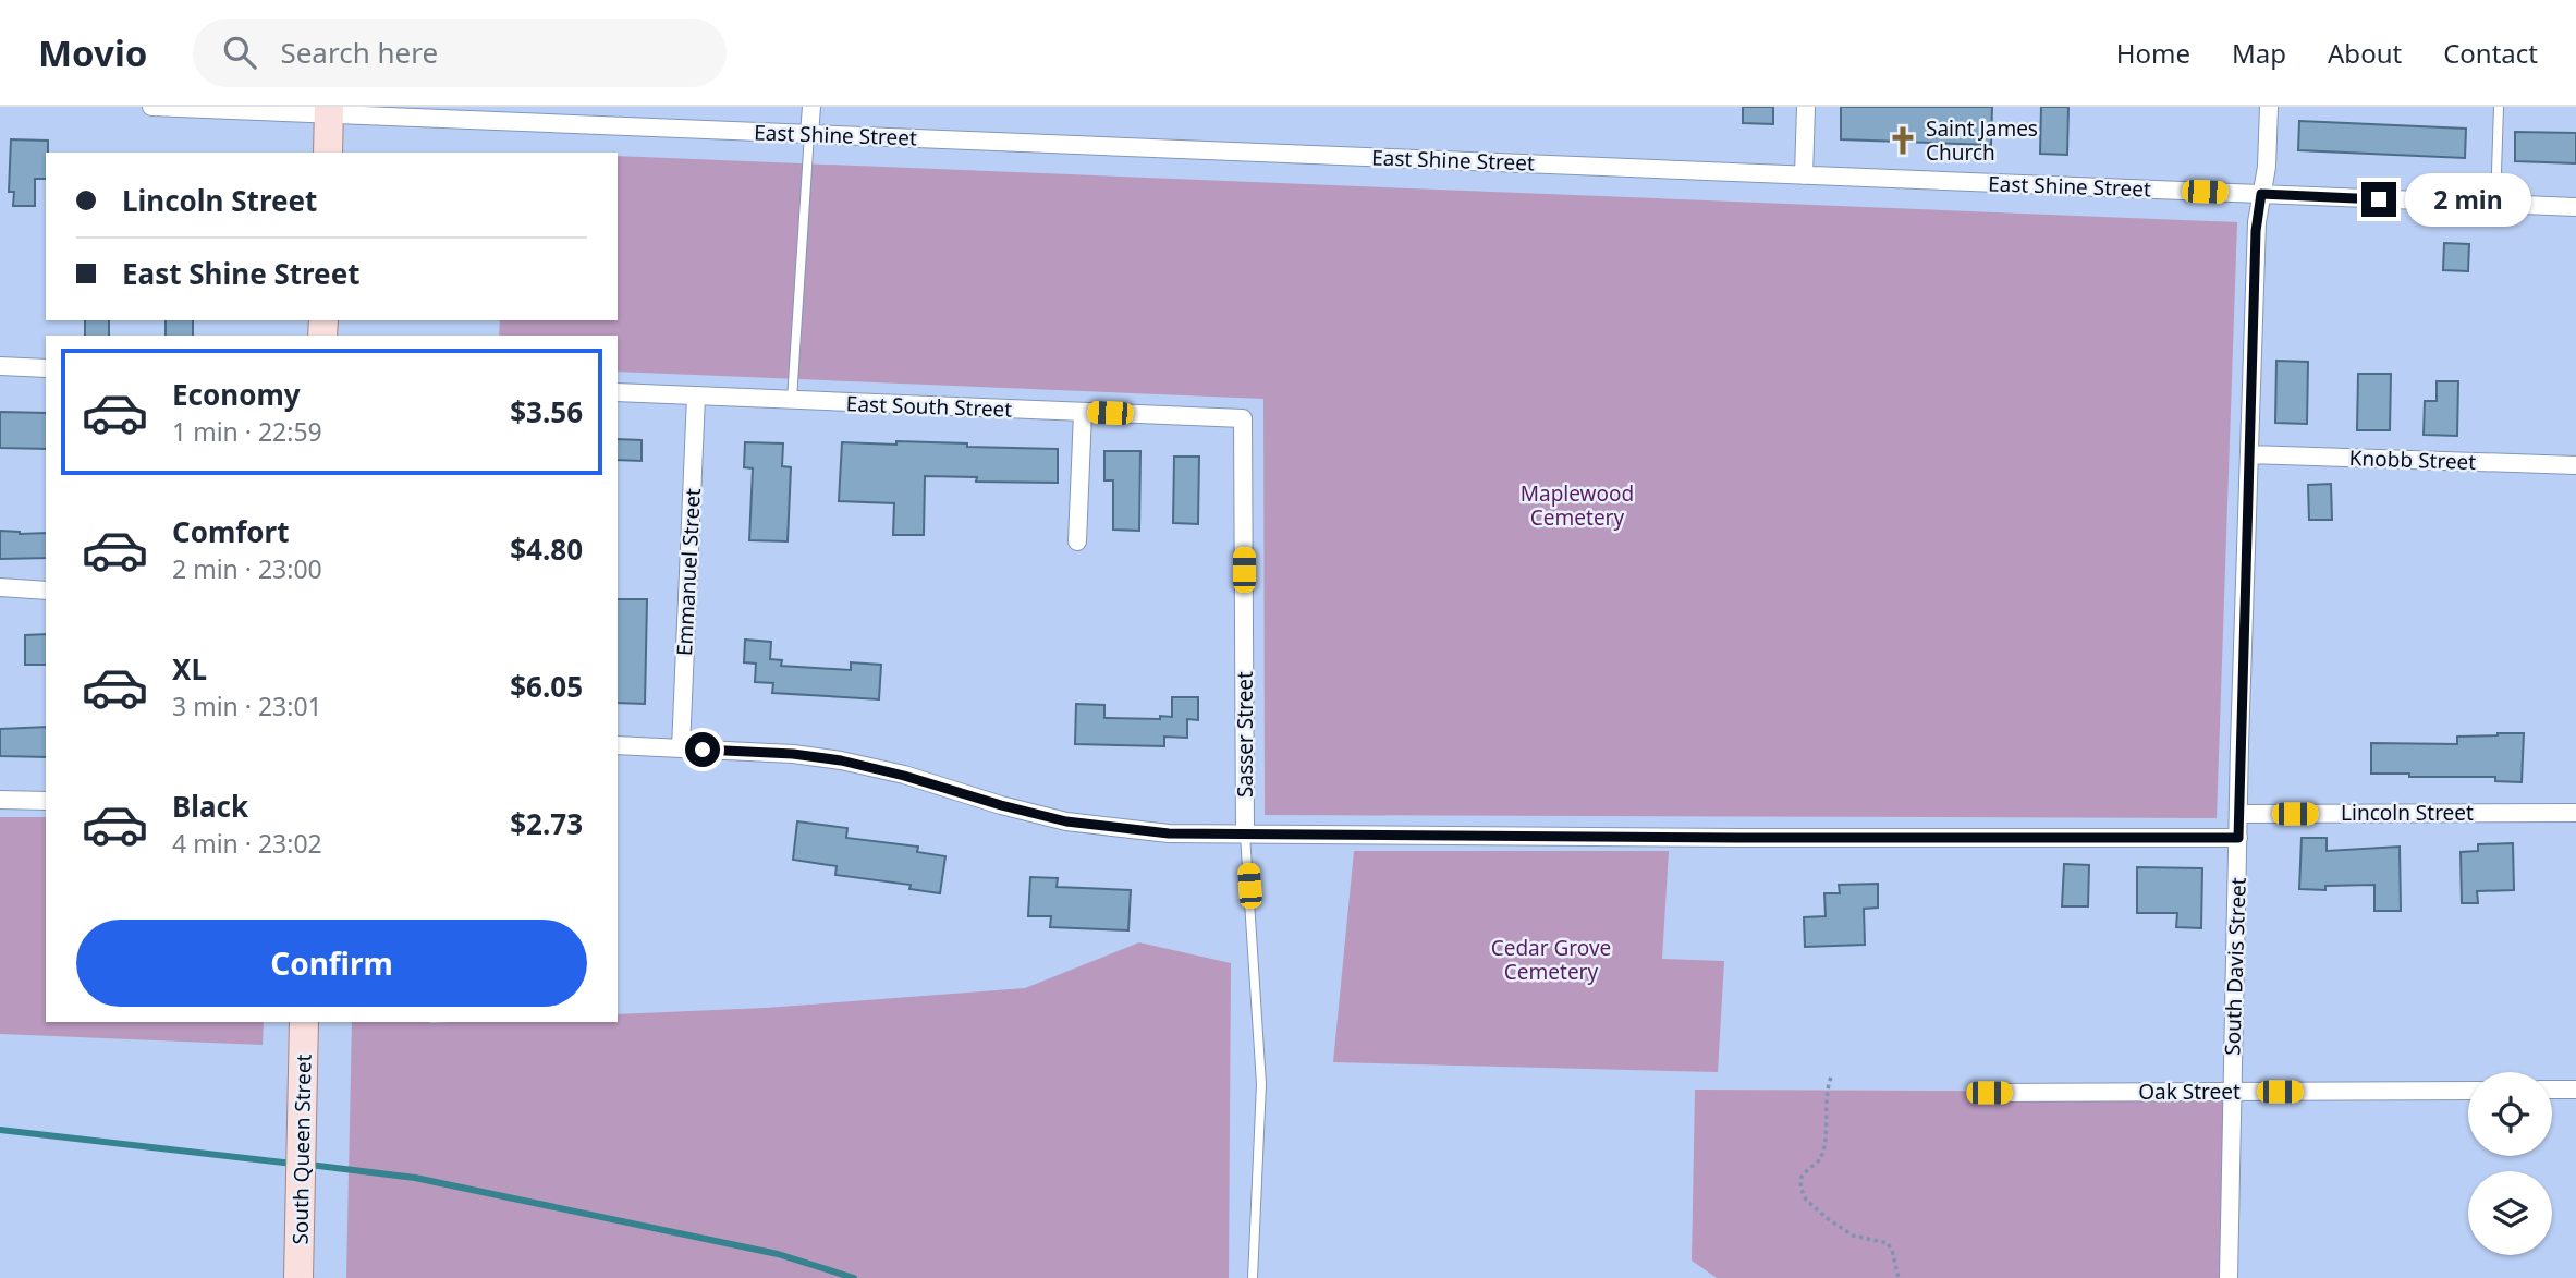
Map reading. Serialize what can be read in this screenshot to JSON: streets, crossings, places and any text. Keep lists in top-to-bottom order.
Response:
{
  "streets": {
    "main road": ["South Queen Street"],
    "street": [
      "East Shine Street",
      "East South Street",
      "Knobb Street",
      "Emmanuel Street",
      "Sasser Street",
      "Lincoln Street",
      "South Davis Street",
      "Oak Street"
    ]
  },
  "crossings": [
    ["East Shine Street", "South Davis Street"],
    ["East South Street", "Emmanuel Street"],
    ["East South Street", "Sasser Street"],
    ["Knobb Street", "South Davis Street"],
    ["Lincoln Street", "South Davis Street"],
    ["South Davis Street", "Oak Street"]
  ],
  "parks": ["Maplewood Cemetery", "Cedar Grove Cemetery"],
  "places": {
    "church": ["Saint James Church"]
  },
  "page": {
    "header": "Movio",
    "search": "Search here",
    "nav": [
      "Home",
      "Map",
      "About",
      "Contact"
    ],
    "banner": ["Lincoln Street", "East Shine Street"],
    "bubble": "2 min",
    "list": [
      {
        "name": "Economy",
        "note": "1 min · 22:59",
        "value": "$3.56"
      },
      {
        "name": "Comfort",
        "note": "2 min · 23:00",
        "value": "$4.80"
      },
      {
        "name": "XL",
        "note": "3 min · 23:01",
        "value": "$6.05"
      },
      {
        "name": "Black",
        "note": "4 min · 23:02",
        "value": "$2.73"
      }
    ],
    "buttons": "Confirm"
  }
}
